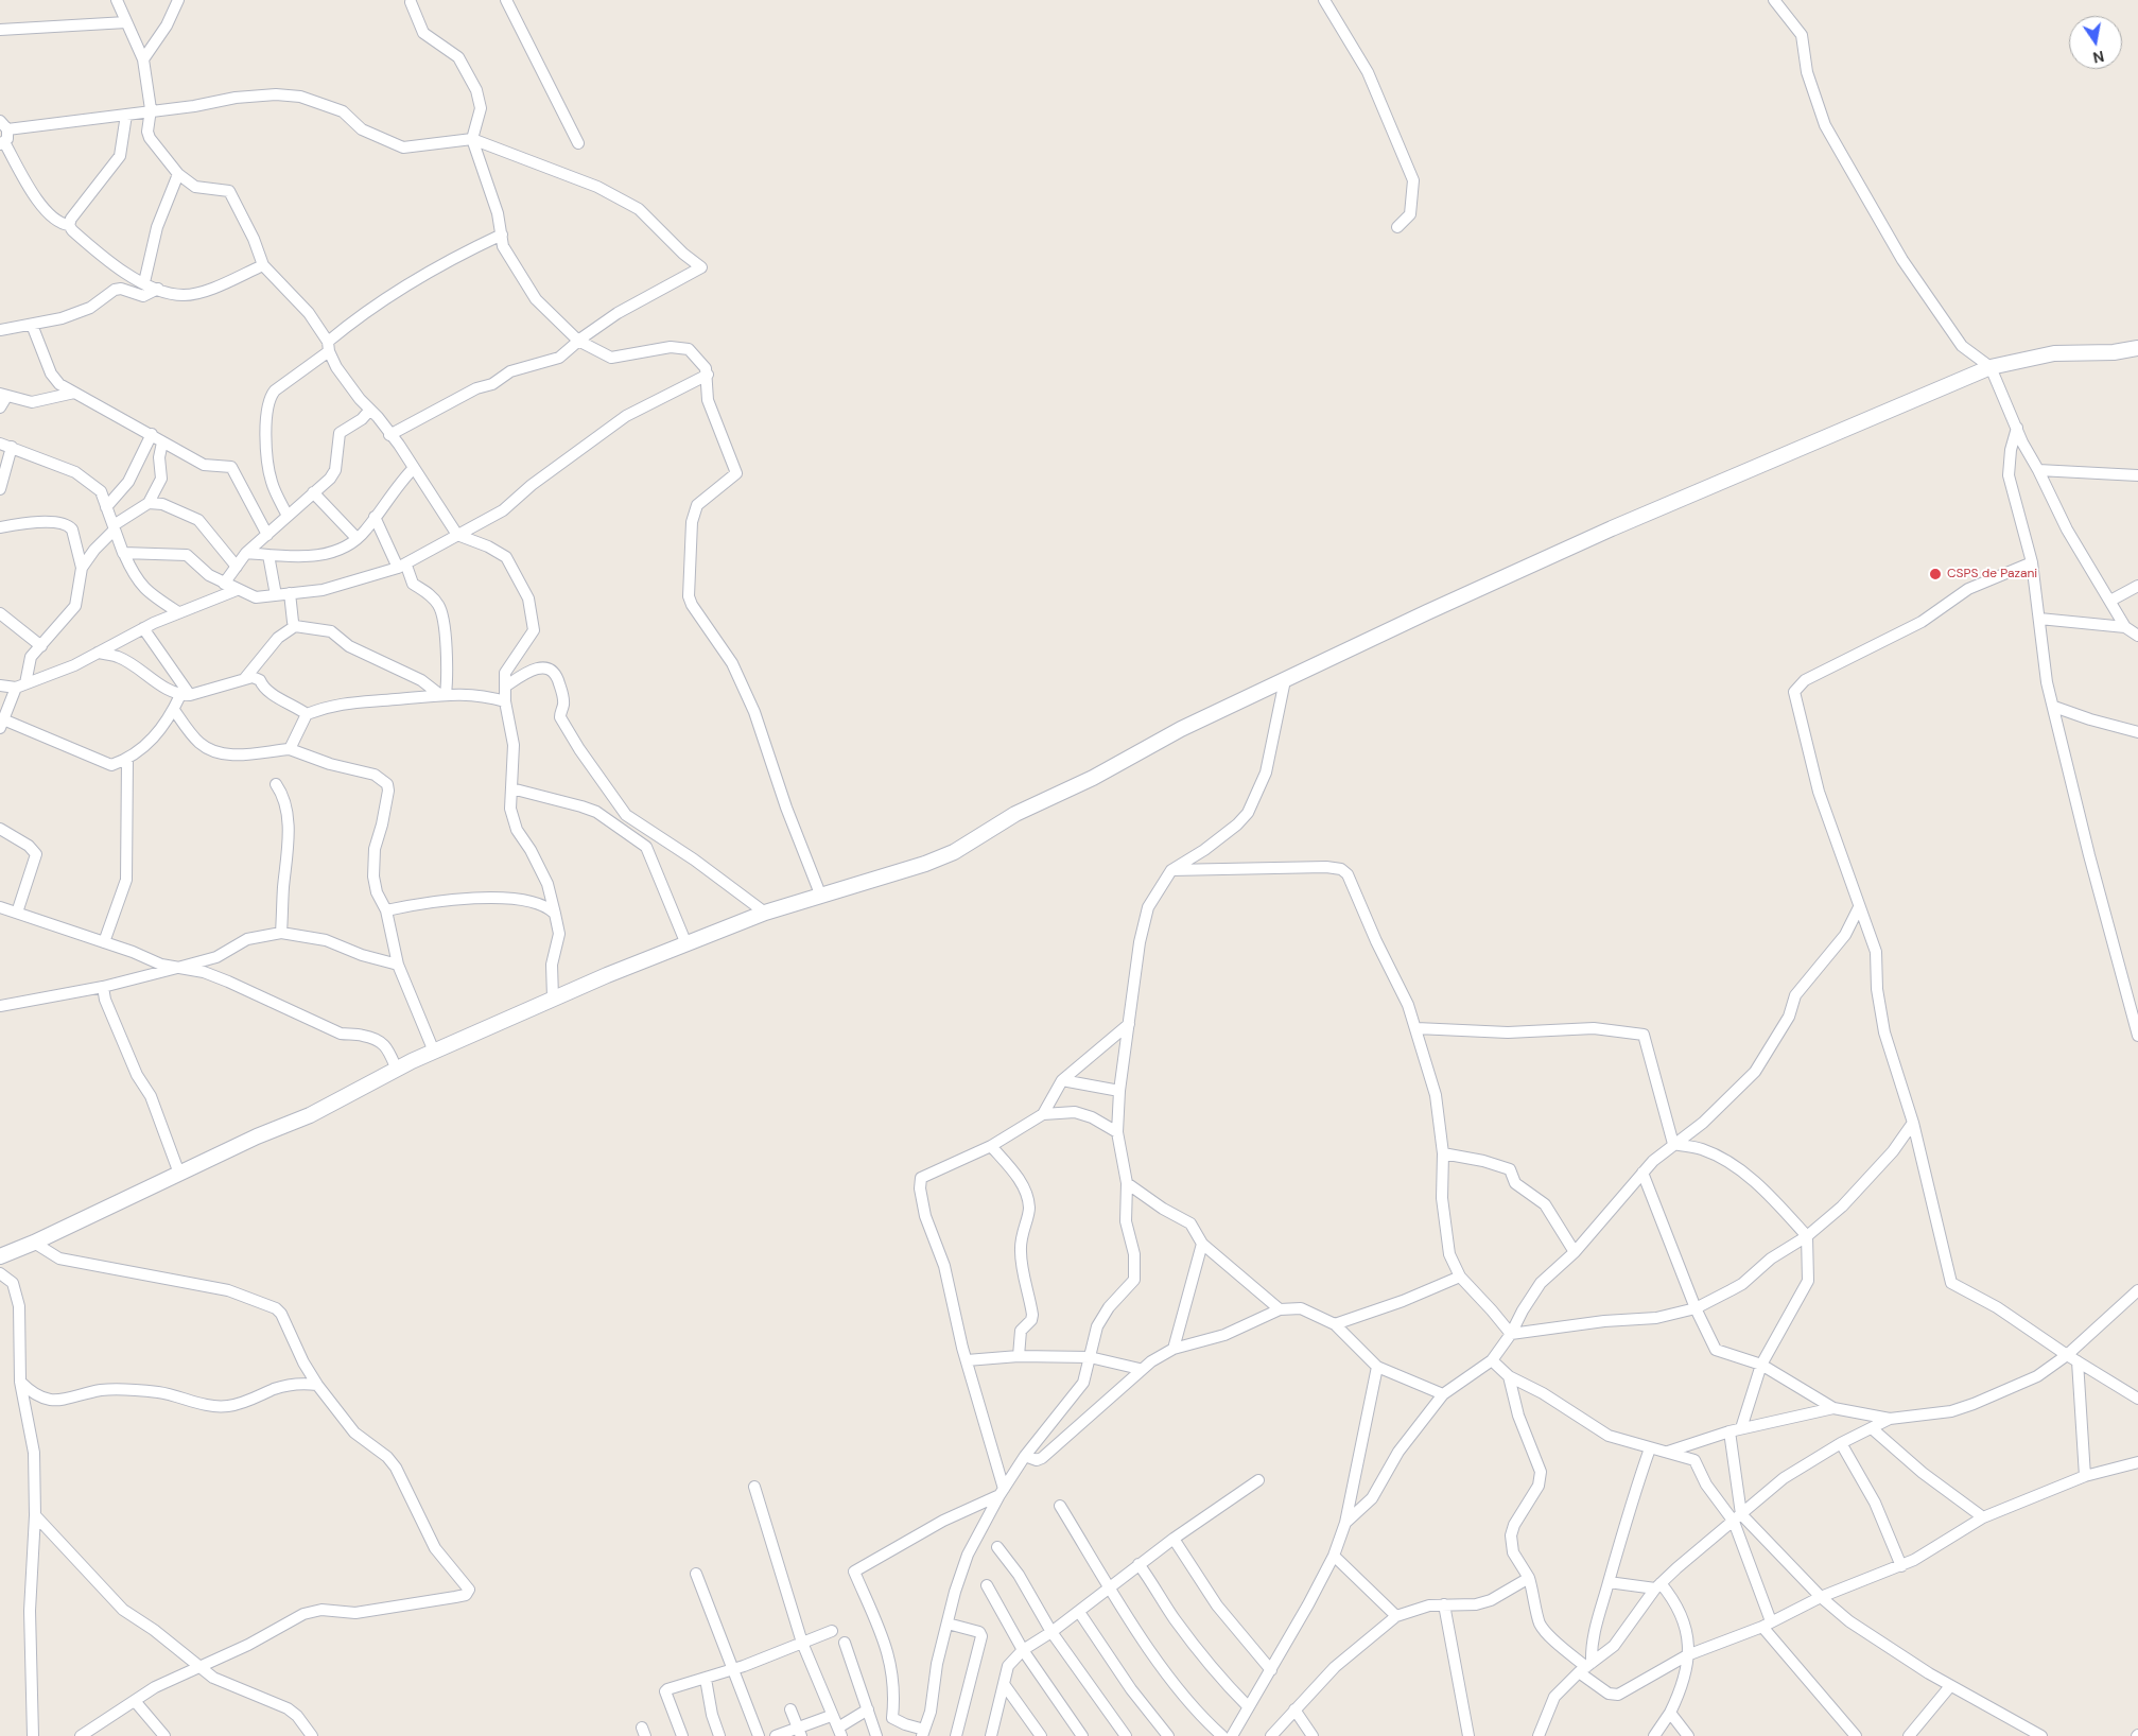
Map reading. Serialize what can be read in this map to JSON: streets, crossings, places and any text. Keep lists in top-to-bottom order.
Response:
{
  "places": ["CSPS de Pazani"],
  "north": "bottom"
}
